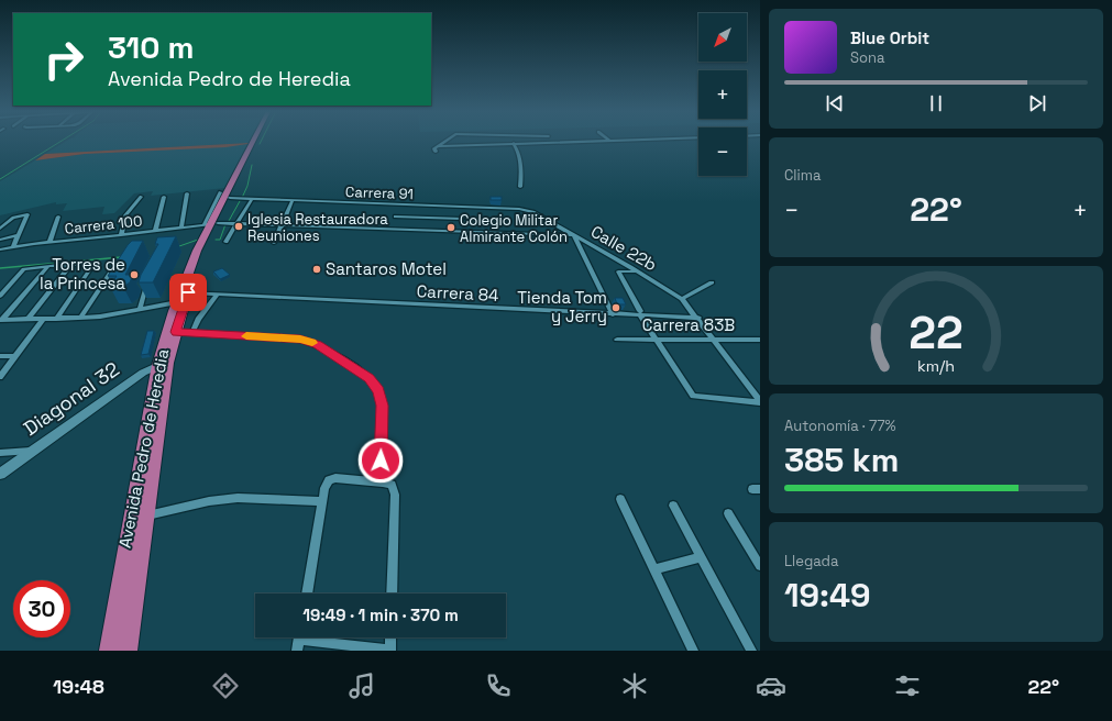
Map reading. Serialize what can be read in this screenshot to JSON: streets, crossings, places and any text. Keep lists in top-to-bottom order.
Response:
{
  "streets": {
    "highway": ["Avenida Pedro de Heredia"],
    "street": [
      "Carrera 91",
      "Carrera 100",
      "Calle 22b",
      "Carrera 84",
      "Carrera 83B",
      "Diagonal 32"
    ]
  },
  "crossings": [
    ["Carrera 91", "Calle 22b"],
    ["Carrera 91", "Avenida Pedro de Heredia"],
    ["Carrera 100", "Calle 22b"],
    ["Carrera 100", "Avenida Pedro de Heredia"],
    ["Carrera 84", "Avenida Pedro de Heredia"],
    ["Diagonal 32", "Avenida Pedro de Heredia"]
  ],
  "places": [
    "Iglesia Restauradora Reuniones",
    "Colegio Militar Almirante Colón",
    "Santaros Motel",
    "Torres de la Princesa",
    "Tienda Tom y Jerry"
  ],
  "north": "bottom left",
  "page": {
    "map_buttons": ["+", "−"],
    "turn": ["310 m", "Avenida Pedro de Heredia"],
    "song": ["Blue Orbit", "Sona"],
    "tile": [
      "Clima",
      ["Autonomía · 77%", "385 km"],
      ["Llegada", "19:49"]
    ],
    "heat": ["−", "22°", "+"],
    "limit": "30",
    "trip": "19:49 · 1 min · 370 m",
    "tabs": ["19:48", "22°"],
    "gauge": ["22", "km/h"]
  }
}
